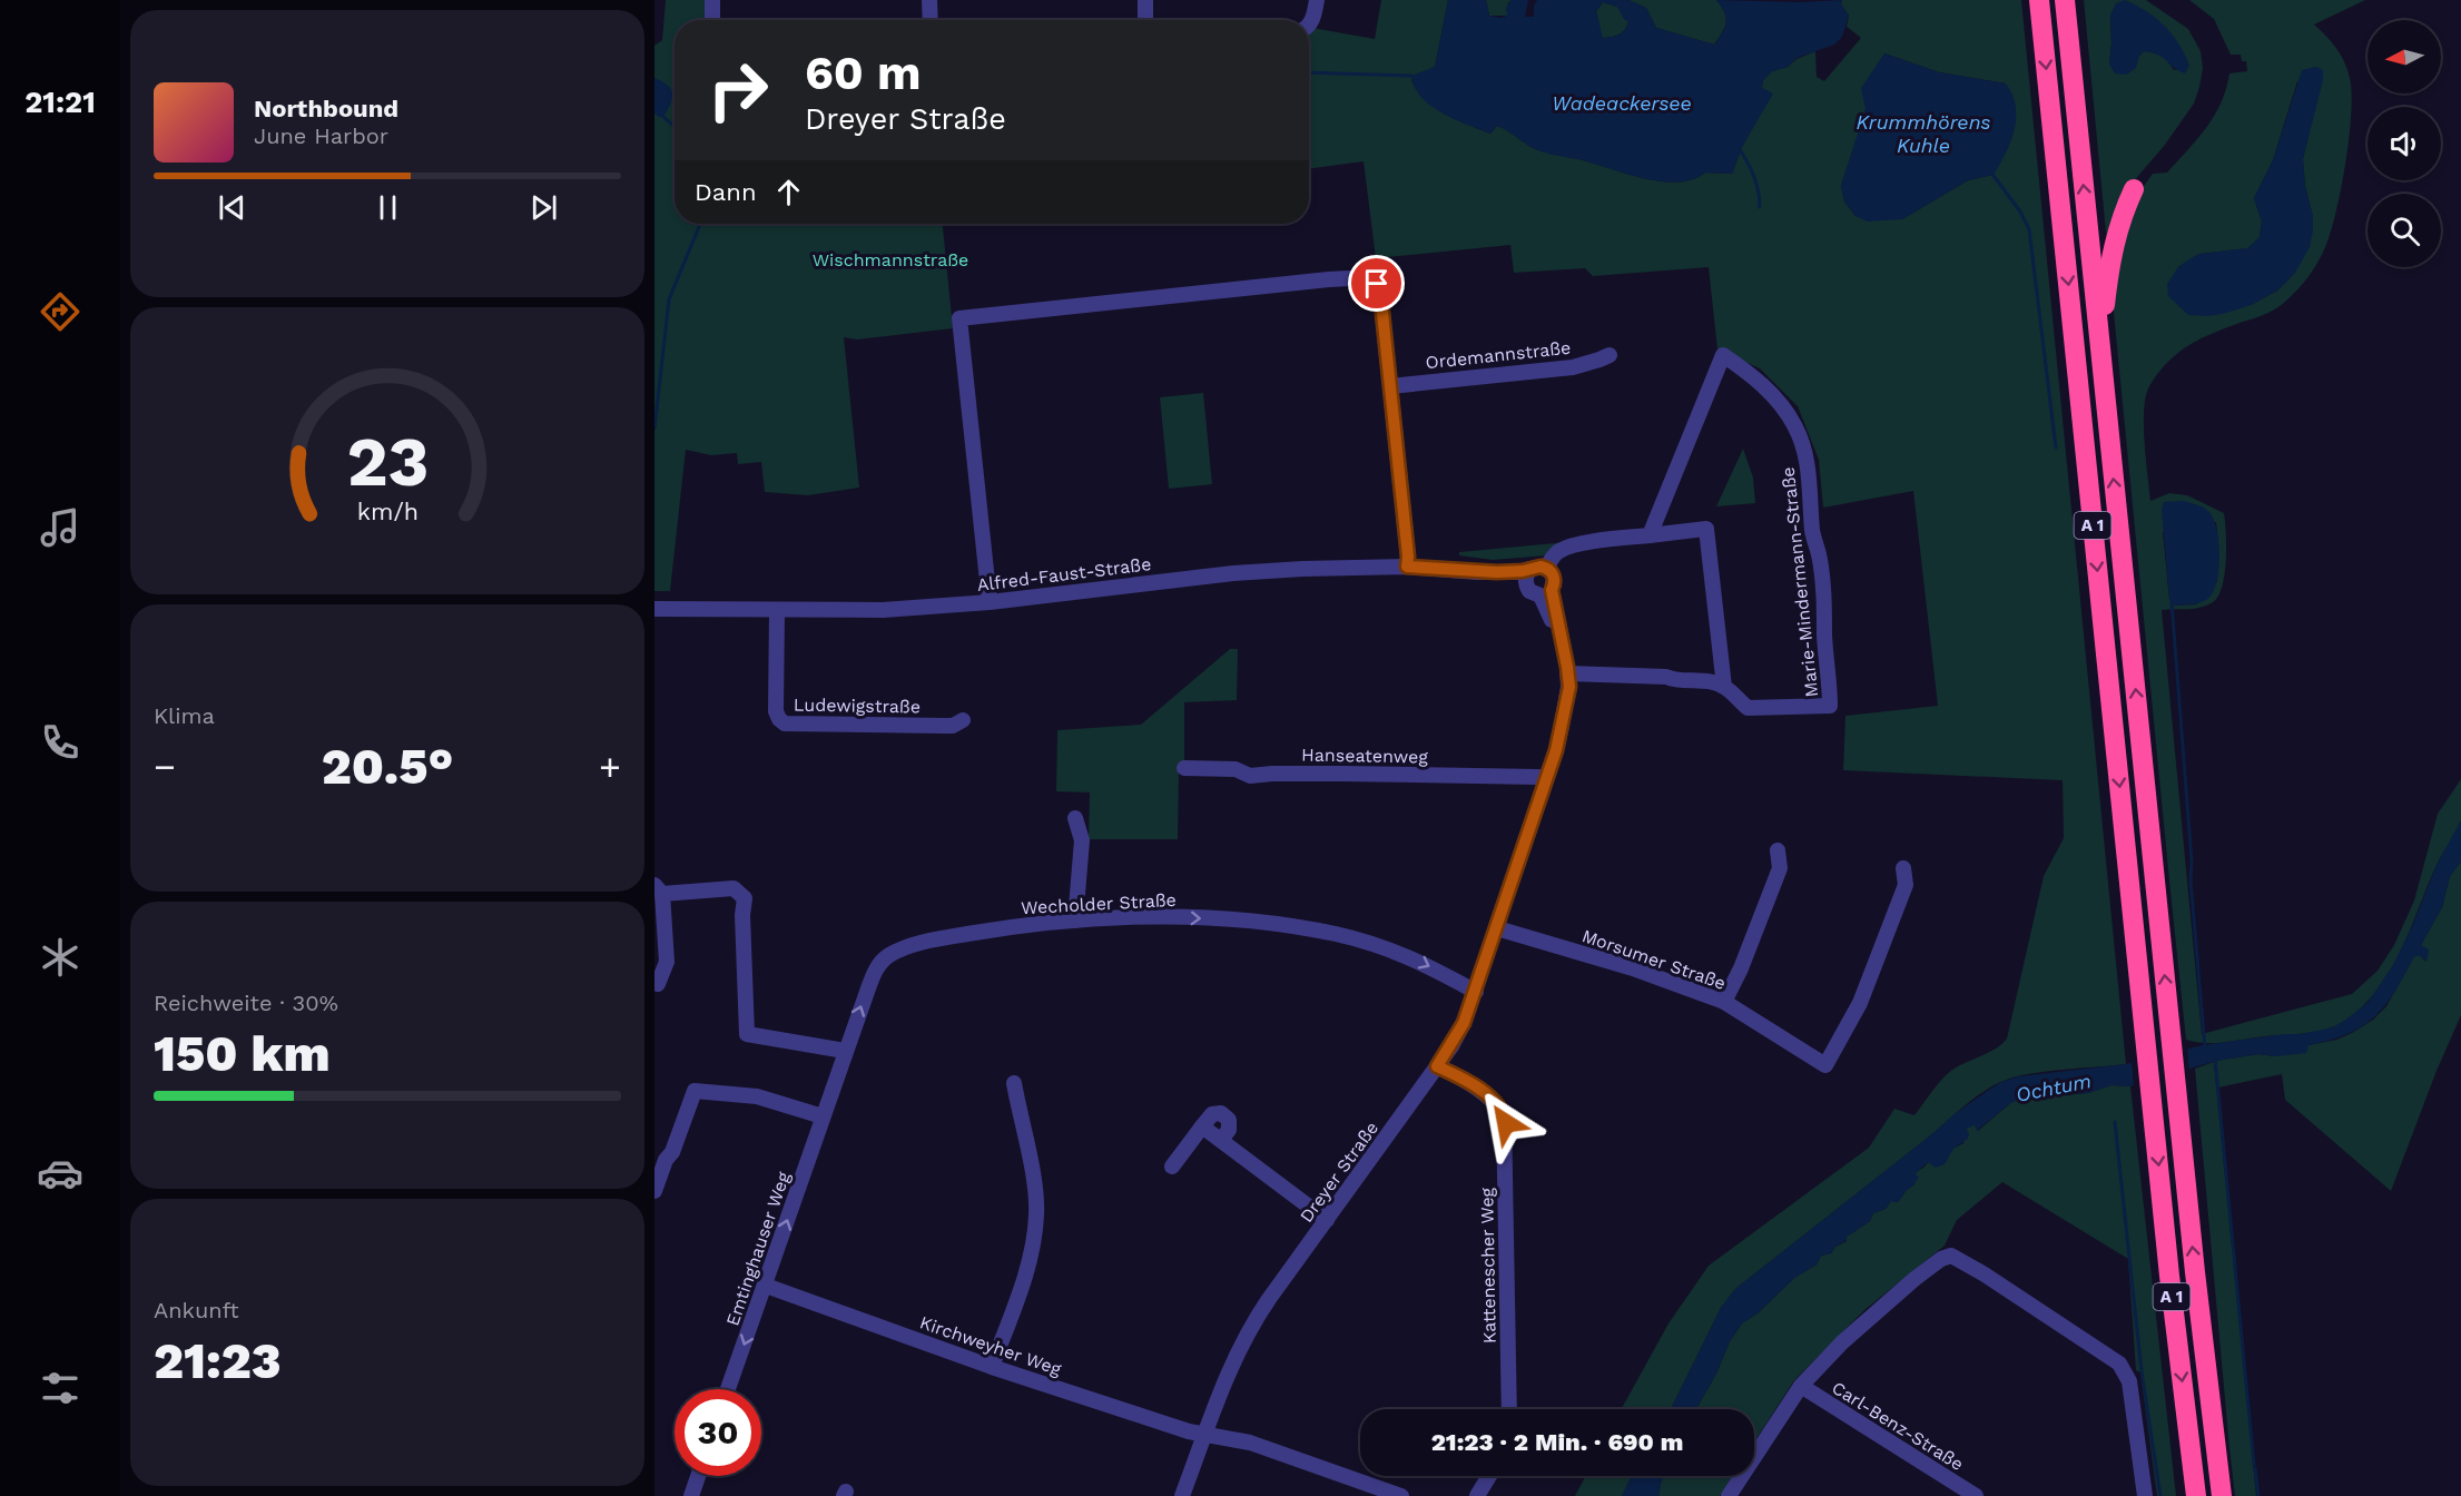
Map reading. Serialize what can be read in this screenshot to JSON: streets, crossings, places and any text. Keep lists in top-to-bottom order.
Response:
{
  "streets": {
    "highway": ["A 1"],
    "street": [
      "Ordemannstraße",
      "Alfred-Faust-Straße",
      "Marie-Mindermann-Straße",
      "Ludewigstraße",
      "Hanseatenweg",
      "Wecholder Straße",
      "Morsumer Straße",
      "Dreyer Straße",
      "Emtinghauser Weg",
      "Kattenescher Weg",
      "Kirchweyher Weg",
      "Carl-Benz-Straße"
    ]
  },
  "crossings": [
    ["Alfred-Faust-Straße", "Ludewigstraße"],
    ["Wecholder Straße", "Dreyer Straße"],
    ["Wecholder Straße", "Emtinghauser Weg"],
    ["Morsumer Straße", "Dreyer Straße"],
    ["Dreyer Straße", "Kattenescher Weg"],
    ["Dreyer Straße", "Kirchweyher Weg"],
    ["Emtinghauser Weg", "Kirchweyher Weg"]
  ],
  "one_way": ["Wecholder Straße"],
  "water": ["Wadeackersee", "Krummhörens Kuhle", "Ochtum"],
  "parks": ["Wischmannstraße"],
  "north": "left",
  "page": {
    "tabs": "21:21",
    "turn": ["60 m", "Dreyer Straße"],
    "song": ["Northbound", "June Harbor"],
    "then": "Dann",
    "tile": [
      "Klima",
      ["Reichweite · 30%", "150 km"],
      ["Ankunft", "21:23"]
    ],
    "heat": ["−", "20.5°", "+"],
    "limit": "30",
    "trip": "21:23 · 2 Min. · 690 m",
    "gauge": ["23", "km/h"]
  }
}
